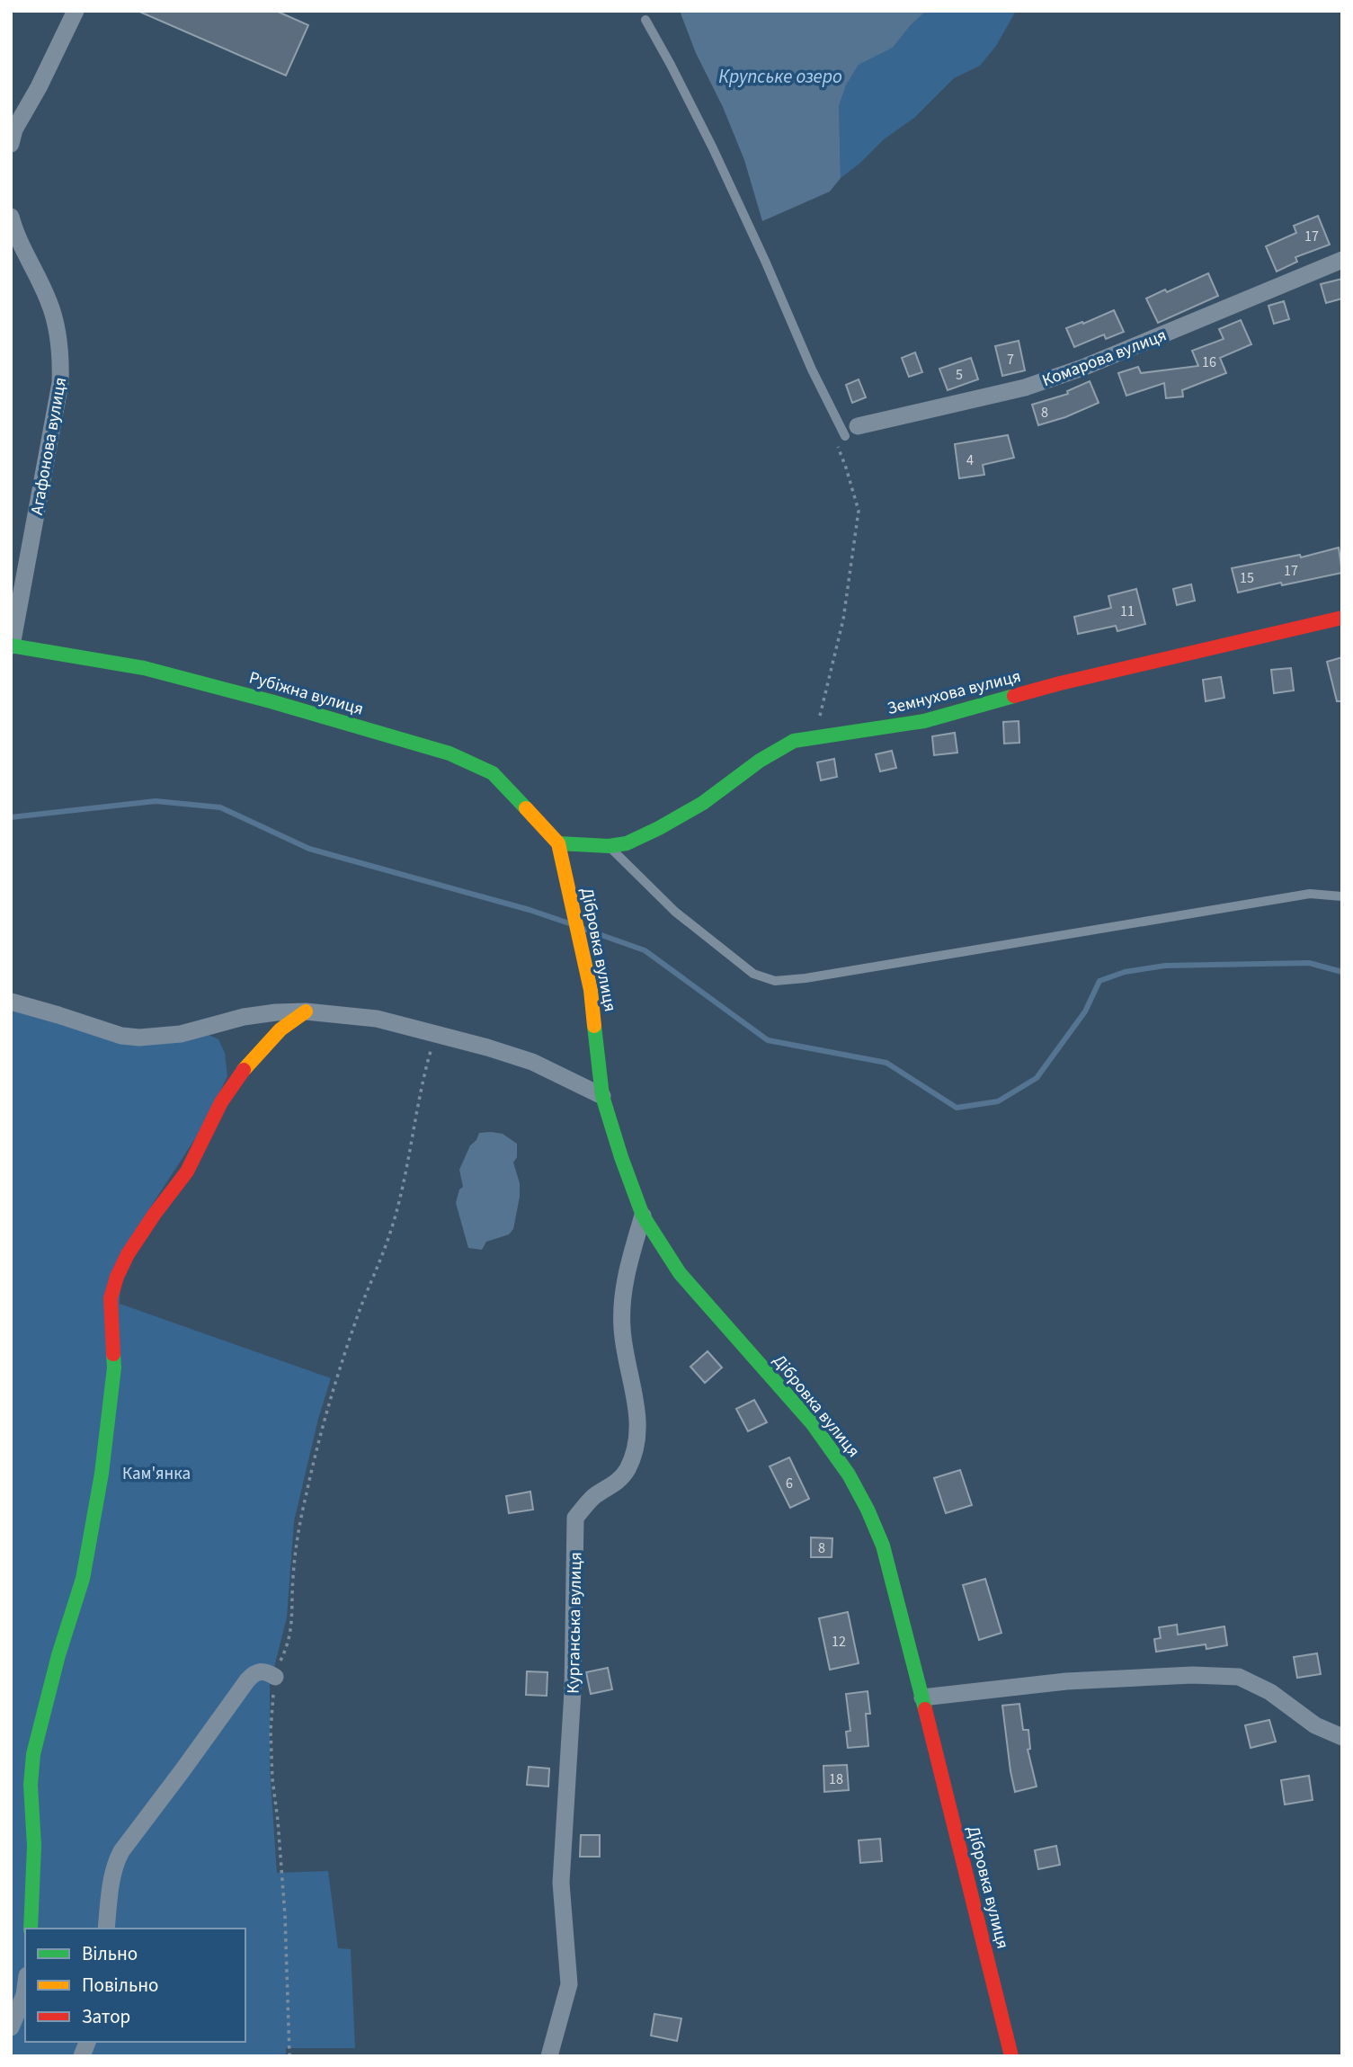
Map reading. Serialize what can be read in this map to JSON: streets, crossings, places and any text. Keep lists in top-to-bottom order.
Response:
{
  "streets": {
    "street": [
      "Комарова вулиця",
      "Агафонова вулиця",
      "Земнухова вулиця",
      "Рубіжна вулиця",
      "Дібровка вулиця",
      "Курганська вулиця"
    ]
  },
  "crossings": [
    ["Агафонова вулиця", "Рубіжна вулиця"],
    ["Земнухова вулиця", "Рубіжна вулиця"],
    ["Земнухова вулиця", "Дібровка вулиця"],
    ["Рубіжна вулиця", "Дібровка вулиця"],
    ["Дібровка вулиця", "Курганська вулиця"]
  ],
  "water": ["Крупське озеро"],
  "parks": ["Кам'янка"],
  "house_numbers": [
    "17",
    "7",
    "16",
    "5",
    "8",
    "4",
    "17",
    "15",
    "11",
    "6",
    "8",
    "12",
    "18"
  ],
  "legend": ["Вільно", "Повільно", "Затор"]
}
